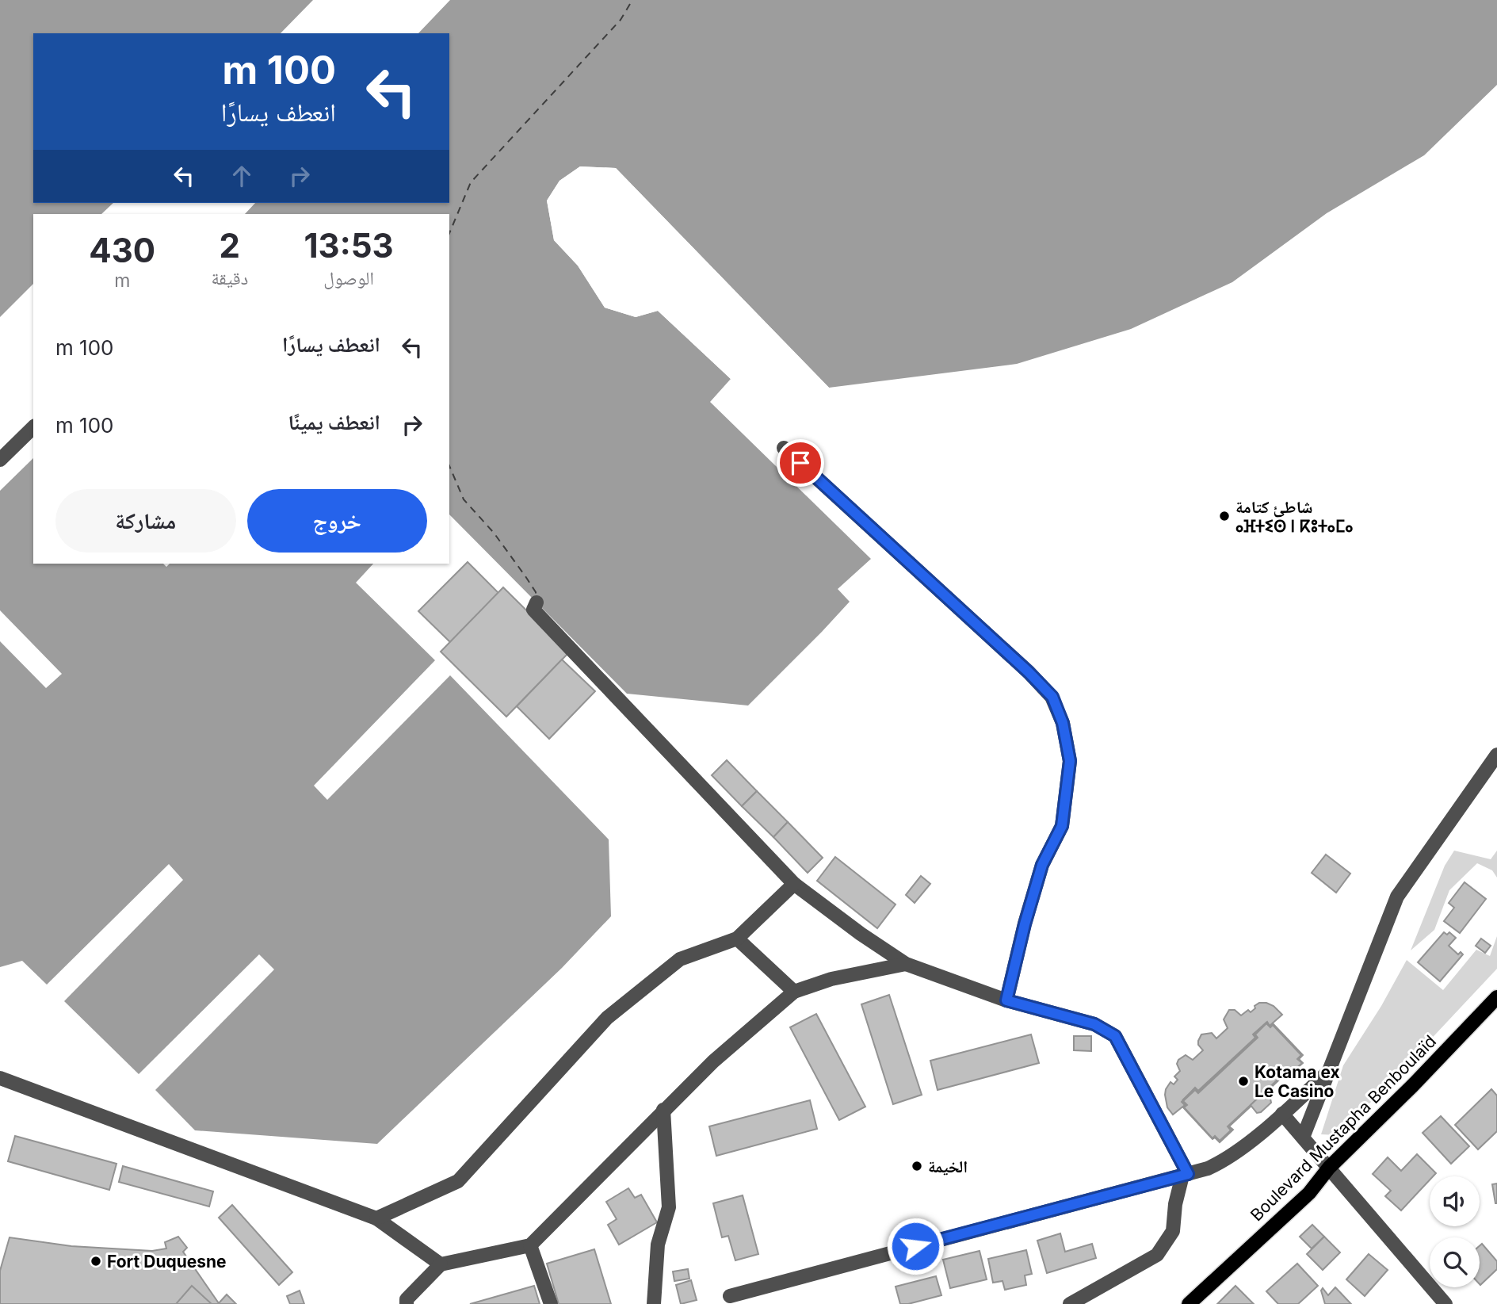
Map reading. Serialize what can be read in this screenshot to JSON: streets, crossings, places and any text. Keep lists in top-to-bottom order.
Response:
{
  "streets": {
    "main road": ["Boulevard Mustapha Benboulaïd"]
  },
  "places": [
    "شاطئ كتامة ⴰⴼⵜⵉⵙ ⵏ ⴽⵓⵜⴰⵎⴰ",
    "Kotama ex Le Casino",
    "الخيمة",
    "Fort Duquesne"
  ],
  "page": {
    "turn": ["100 m", "انعطف يسارًا"],
    "eta": [
      "13:53",
      "الوصول",
      "2",
      "دقيقة",
      "430",
      "m"
    ],
    "list": [
      {
        "name": "انعطف يسارًا",
        "value": "100 m"
      },
      {
        "name": "انعطف يمينًا",
        "value": "100 m"
      }
    ],
    "buttons": ["خروج", "مشاركة"]
  }
}
